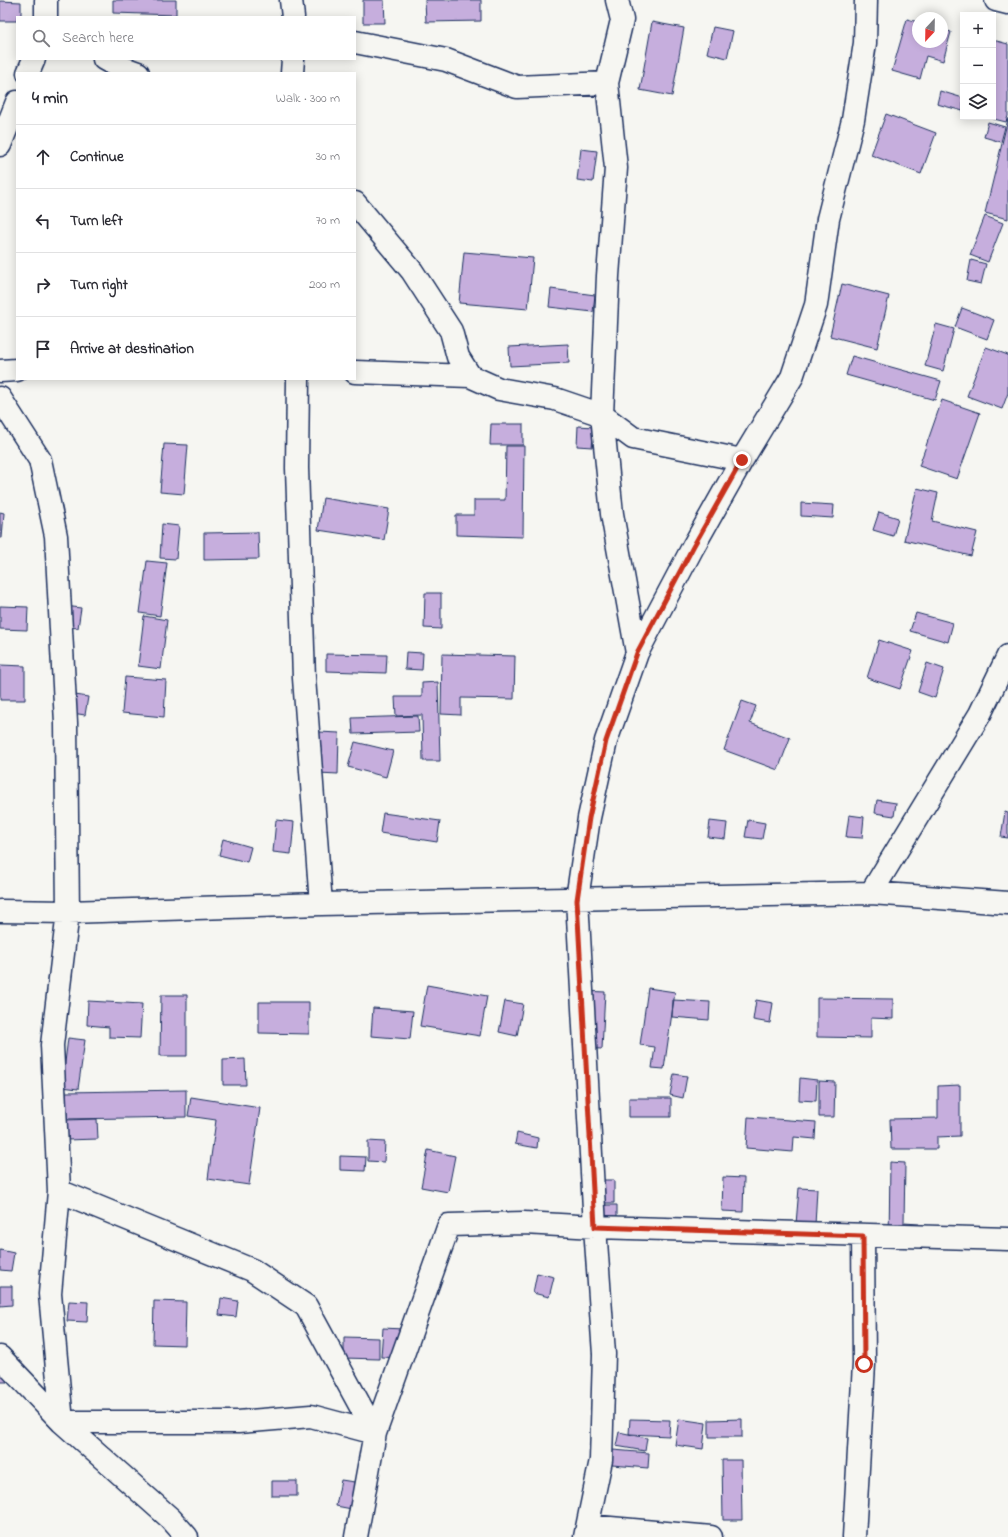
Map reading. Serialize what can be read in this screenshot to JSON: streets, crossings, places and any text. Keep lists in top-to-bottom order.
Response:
{
  "north": "bottom",
  "page": {
    "map_buttons": ["+", "−"],
    "search": "Search here",
    "heading": ["4 min", "Walk · 300 m"],
    "list": [
      ["Continue", "30 m"],
      ["Turn left", "70 m"],
      ["Turn right", "200 m"],
      "Arrive at destination"
    ]
  }
}
